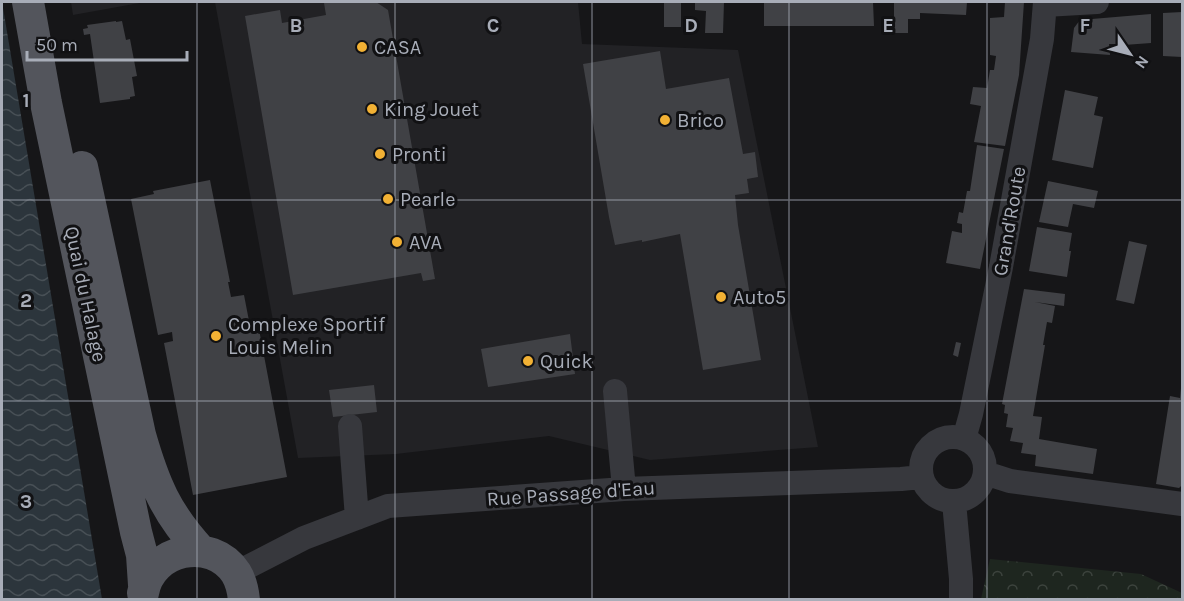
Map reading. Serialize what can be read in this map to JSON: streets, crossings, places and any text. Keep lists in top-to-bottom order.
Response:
{
  "streets": {
    "main road": ["Quai du Halage"],
    "street": ["Grand'Route", "Rue Passage d'Eau"]
  },
  "crossings": [
    ["Grand'Route", "Rue Passage d'Eau"],
    ["Quai du Halage", "Rue Passage d'Eau"]
  ],
  "places": [
    "CASA",
    "King Jouet",
    "Brico",
    "Pronti",
    "Pearle",
    "AVA",
    "Auto5",
    "Complexe Sportif Louis Melin",
    "Quick"
  ],
  "scale_bar": "50 m",
  "north": "bottom right",
  "grid": {
    "columns": [
      "B",
      "C",
      "D",
      "E",
      "F"
    ],
    "rows": ["1", "2", "3"]
  }
}
